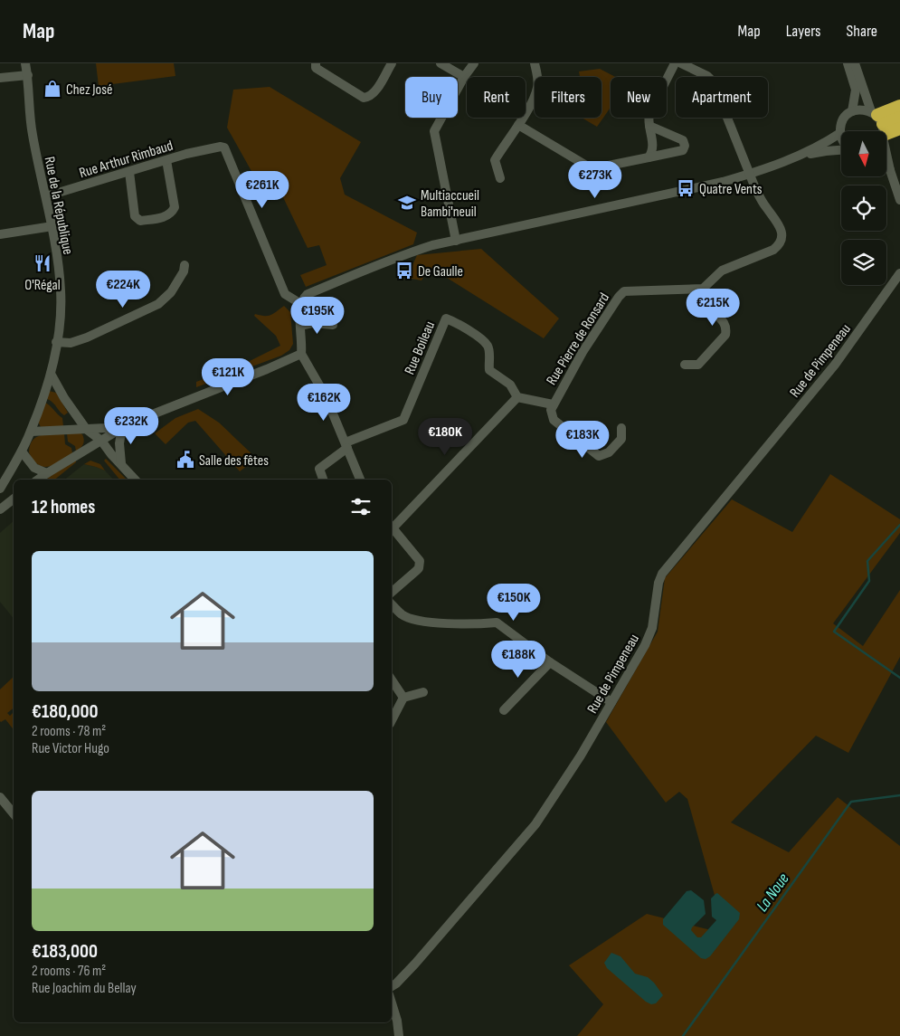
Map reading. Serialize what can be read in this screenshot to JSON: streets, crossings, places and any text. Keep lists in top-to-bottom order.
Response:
{
  "streets": {
    "street": [
      "Rue Arthur Rimbaud",
      "Rue de la République",
      "Rue Pierre de Ronsard",
      "Rue Boileau",
      "Rue de Pimpeneau"
    ]
  },
  "crossings": [
    ["Rue Arthur Rimbaud", "Rue de la République"]
  ],
  "water": ["La Noue"],
  "places": {
    "shop": ["Chez José"],
    "bus stop": ["Quatre Vents", "De Gaulle"],
    "school or university": ["Multiaccueil Bambi'neuil"],
    "restaurant": ["O'Régal"],
    "public building": ["Salle des fêtes"]
  },
  "north": "bottom",
  "page": {
    "header": "Map",
    "nav": ["Map", "Layers", "Share"],
    "chip": [
      "Buy",
      "Rent",
      "Filters",
      "New",
      "Apartment"
    ],
    "price": [
      "€273K",
      "€261K",
      "€224K",
      "€215K",
      "€195K",
      "€121K",
      "€162K",
      "€232K",
      "€180K",
      "€183K",
      "€150K",
      "€188K"
    ],
    "heading": "12 homes",
    "list": [
      {
        "name": "€180,000",
        "note": "2 rooms · 78 m² · Rue Victor Hugo"
      },
      {
        "name": "€183,000",
        "note": "2 rooms · 76 m² · Rue Joachim du Bellay"
      }
    ]
  }
}
